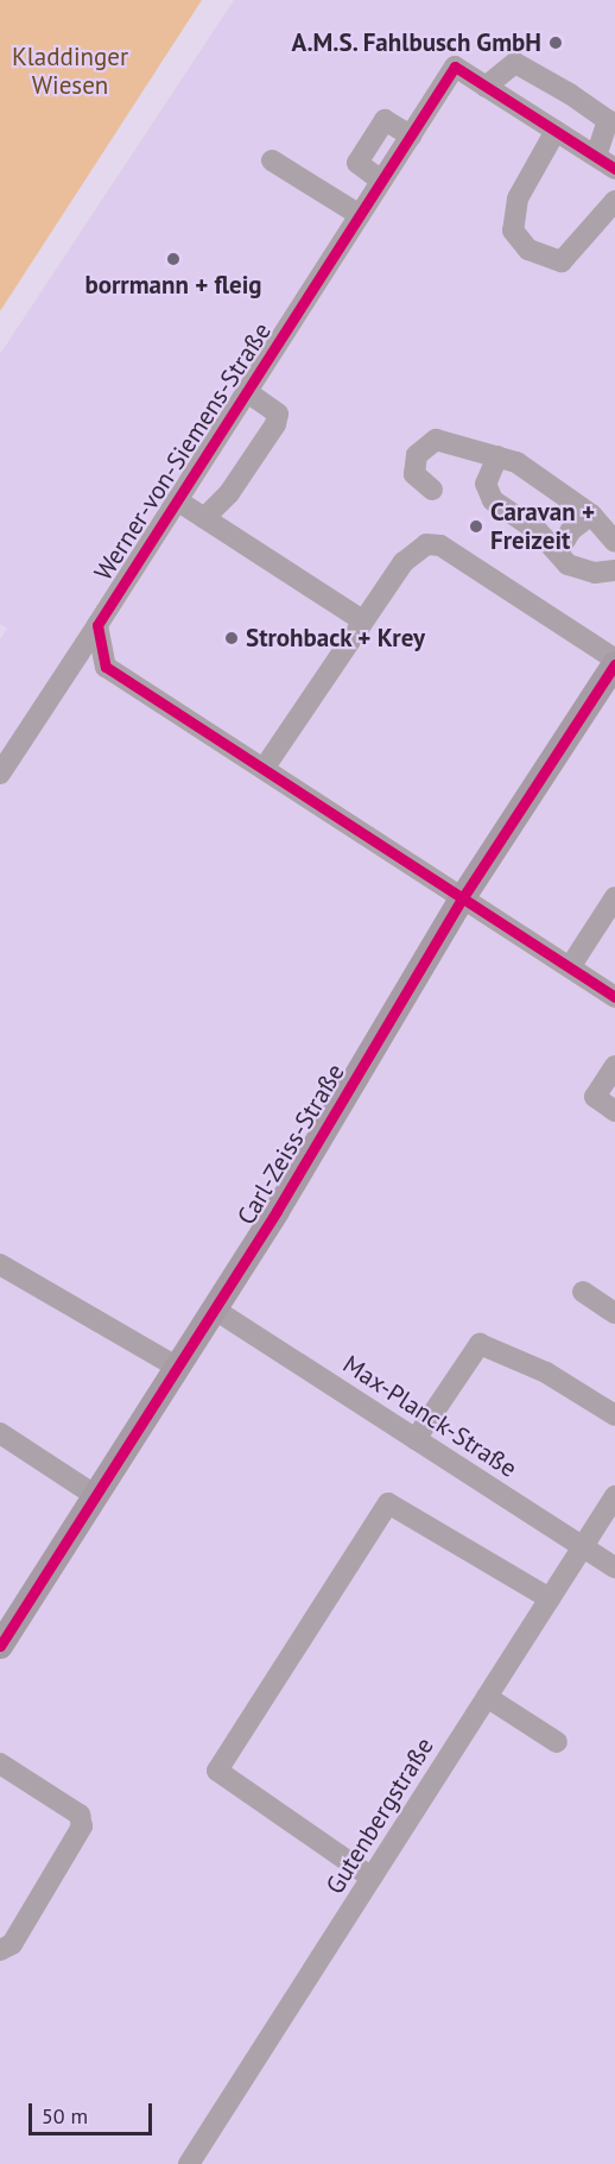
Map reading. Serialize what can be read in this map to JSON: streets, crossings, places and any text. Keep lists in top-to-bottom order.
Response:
{
  "streets": {
    "main road": ["Carl-Zeiss-Straße"],
    "street": ["Werner-von-Siemens-Straße", "Max-Planck-Straße", "Gutenbergstraße"]
  },
  "crossings": [
    ["Carl-Zeiss-Straße", "Max-Planck-Straße"],
    ["Max-Planck-Straße", "Gutenbergstraße"]
  ],
  "parks": ["Kladdinger Wiesen"],
  "places": [
    "A.M.S. Fahlbusch GmbH",
    "borrmann + fleig",
    "Caravan + Freizeit",
    "Strohback + Krey"
  ],
  "scale_bar": "50 m"
}
